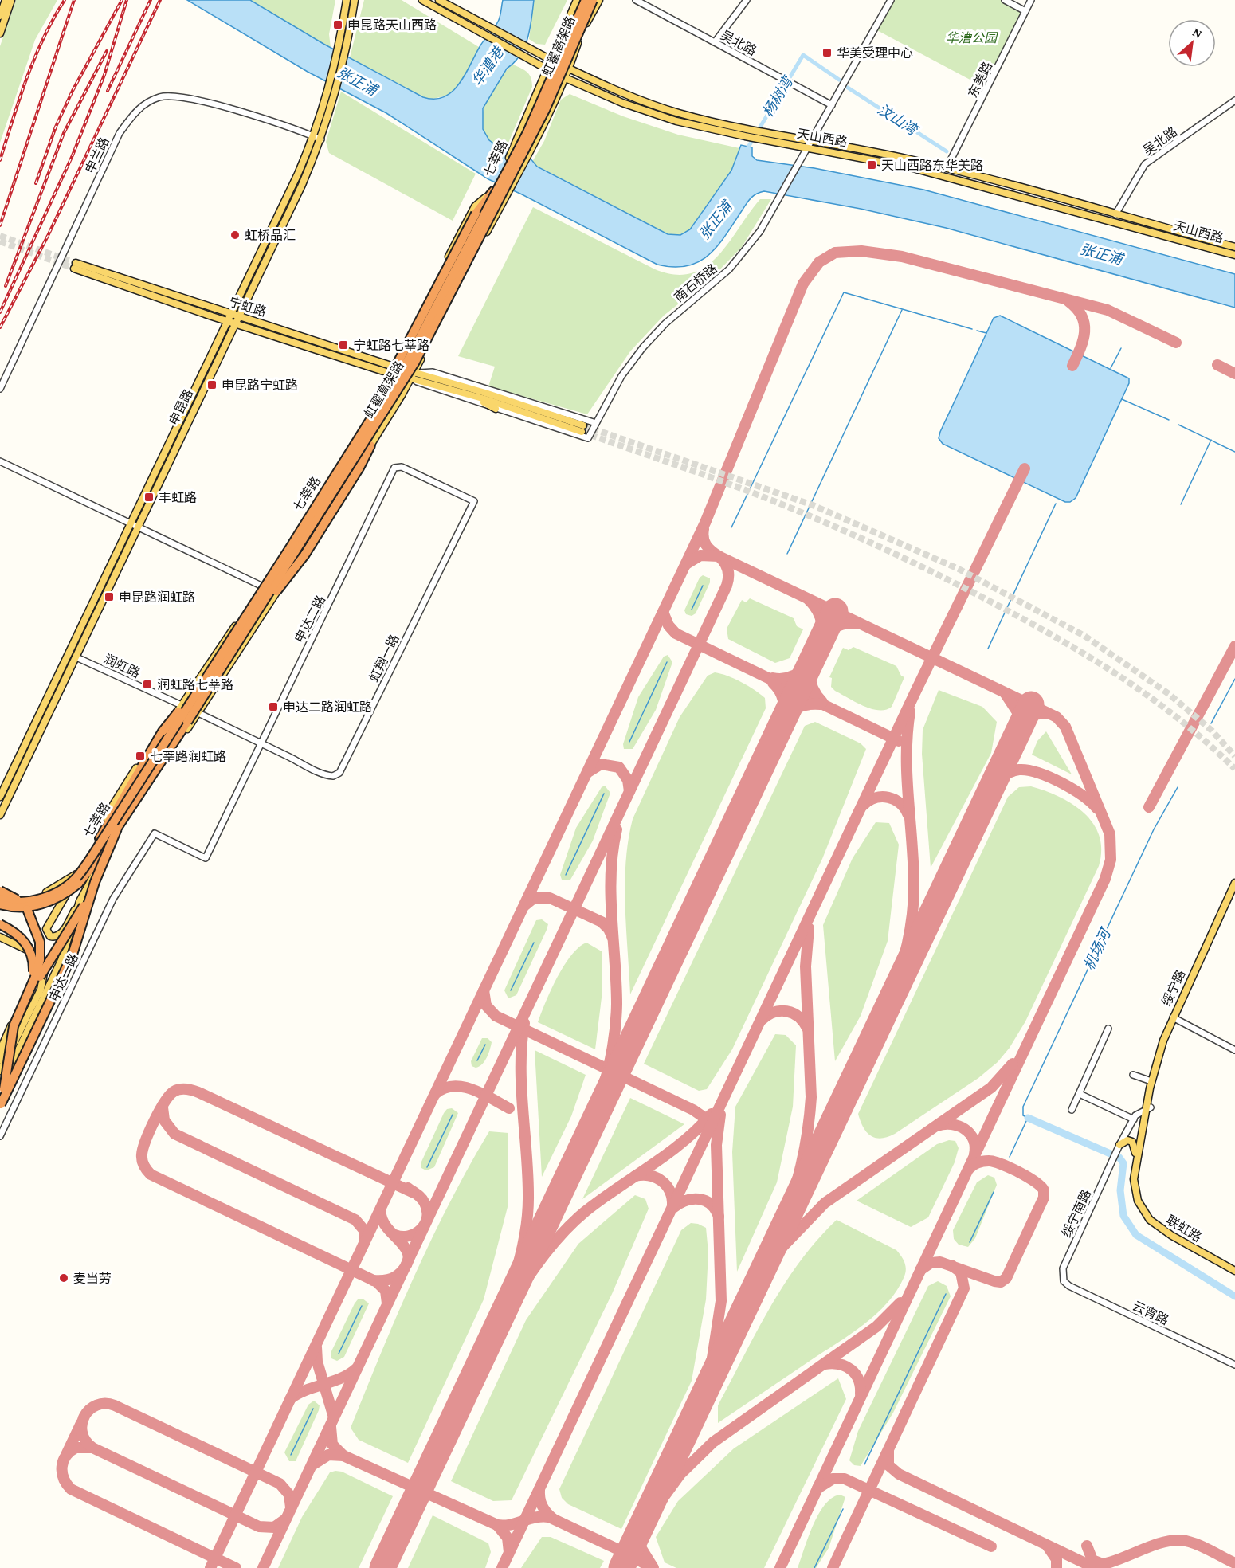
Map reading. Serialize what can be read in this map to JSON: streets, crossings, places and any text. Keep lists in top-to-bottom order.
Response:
{
  "streets": {
    "highway": ["虹翟高架路"],
    "main road": [
      "天山西路",
      "七莘路",
      "宁虹路",
      "申昆路",
      "绥宁路",
      "联虹路"
    ],
    "street": [
      "吴北路",
      "东美路",
      "申兰路",
      "南石桥路",
      "申达二路",
      "虹翔一路",
      "润虹路",
      "申达一路",
      "绥宁南路",
      "云宵路"
    ]
  },
  "crossings": [
    ["吴北路", "天山西路"],
    ["吴北路", "南石桥路"],
    ["东美路", "天山西路"],
    ["天山西路", "七莘路"],
    ["天山西路", "南石桥路"],
    ["申兰路", "申昆路"],
    ["七莘路", "宁虹路"],
    ["七莘路", "润虹路"],
    ["南石桥路", "宁虹路"],
    ["宁虹路", "申昆路"],
    ["申昆路", "润虹路"],
    ["申达二路", "虹翔一路"],
    ["申达二路", "润虹路"],
    ["申达二路", "申达一路"],
    ["虹翔一路", "润虹路"],
    ["绥宁路", "绥宁南路"],
    ["绥宁路", "联虹路"],
    ["绥宁南路", "联虹路"],
    ["绥宁南路", "云宵路"]
  ],
  "water": [
    "华漕港",
    "张正浦",
    "杨树湾",
    "汶山湾",
    "机场河"
  ],
  "parks": ["华漕公园"],
  "places": {
    "transit": [
      "申昆路天山西路",
      "华美受理中心",
      "天山西路东华美路",
      "宁虹路七莘路",
      "申昆路宁虹路",
      "丰虹路",
      "申昆路润虹路",
      "润虹路七莘路",
      "申达二路润虹路",
      "七莘路润虹路"
    ],
    "other": ["虹桥品汇", "麦当劳"]
  },
  "north": "top right"
}
